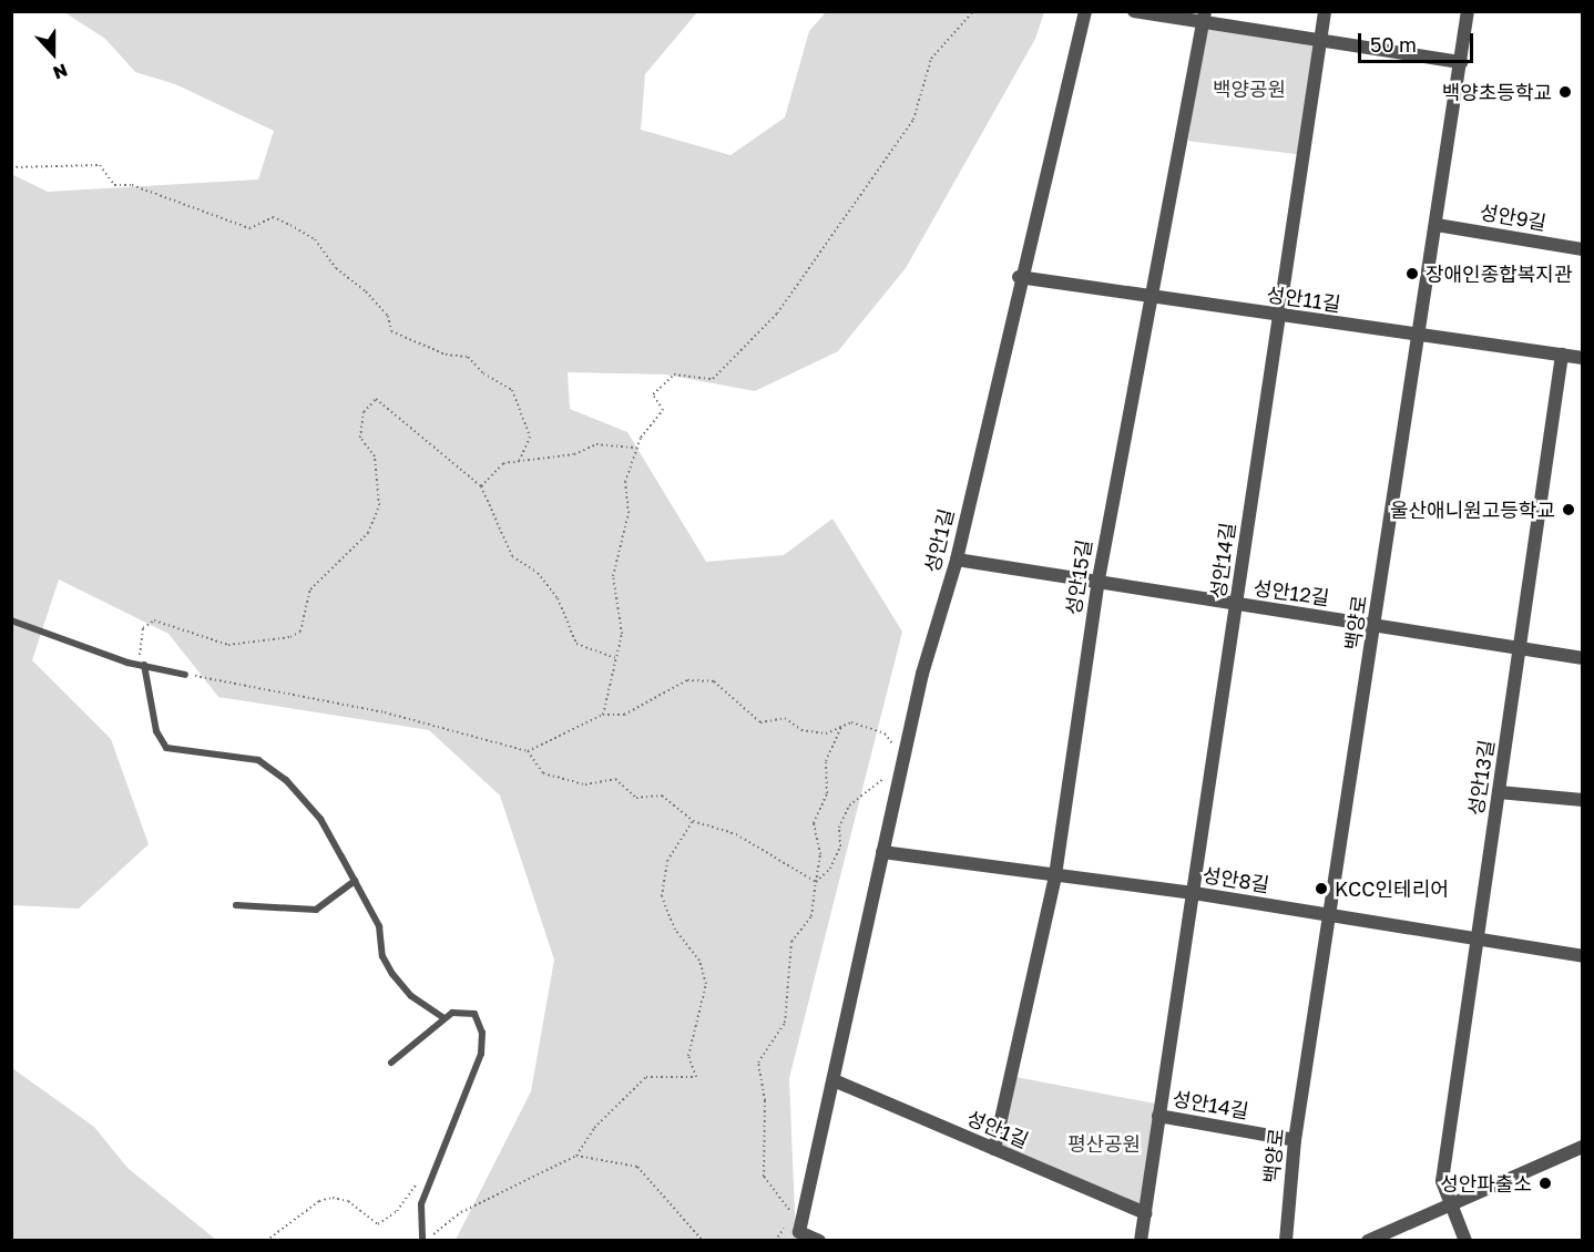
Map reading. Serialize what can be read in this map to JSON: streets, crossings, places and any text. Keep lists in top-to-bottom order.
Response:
{
  "streets": {
    "street": [
      "성안9길",
      "성안11길",
      "성안1길",
      "성안14길",
      "성안15길",
      "성안12길",
      "백양로",
      "성안13길",
      "성안8길"
    ]
  },
  "crossings": [
    ["성안9길", "백양로"],
    ["성안11길", "성안1길"],
    ["성안11길", "성안14길"],
    ["성안11길", "성안15길"],
    ["성안11길", "백양로"],
    ["성안11길", "성안13길"],
    ["성안1길", "성안14길"],
    ["성안1길", "성안15길"],
    ["성안1길", "성안12길"],
    ["성안1길", "성안8길"],
    ["성안14길", "성안12길"],
    ["성안14길", "백양로"],
    ["성안14길", "성안8길"],
    ["성안15길", "성안12길"],
    ["성안15길", "성안8길"],
    ["성안12길", "백양로"],
    ["성안12길", "성안13길"],
    ["백양로", "성안8길"],
    ["성안13길", "성안8길"]
  ],
  "parks": ["백양공원", "평산공원"],
  "places": [
    "백양초등학교",
    "장애인종합복지관",
    "울산애니원고등학교",
    "KCC인테리어",
    "성안파출소"
  ],
  "scale_bar": "50 m",
  "north": "bottom"
}
